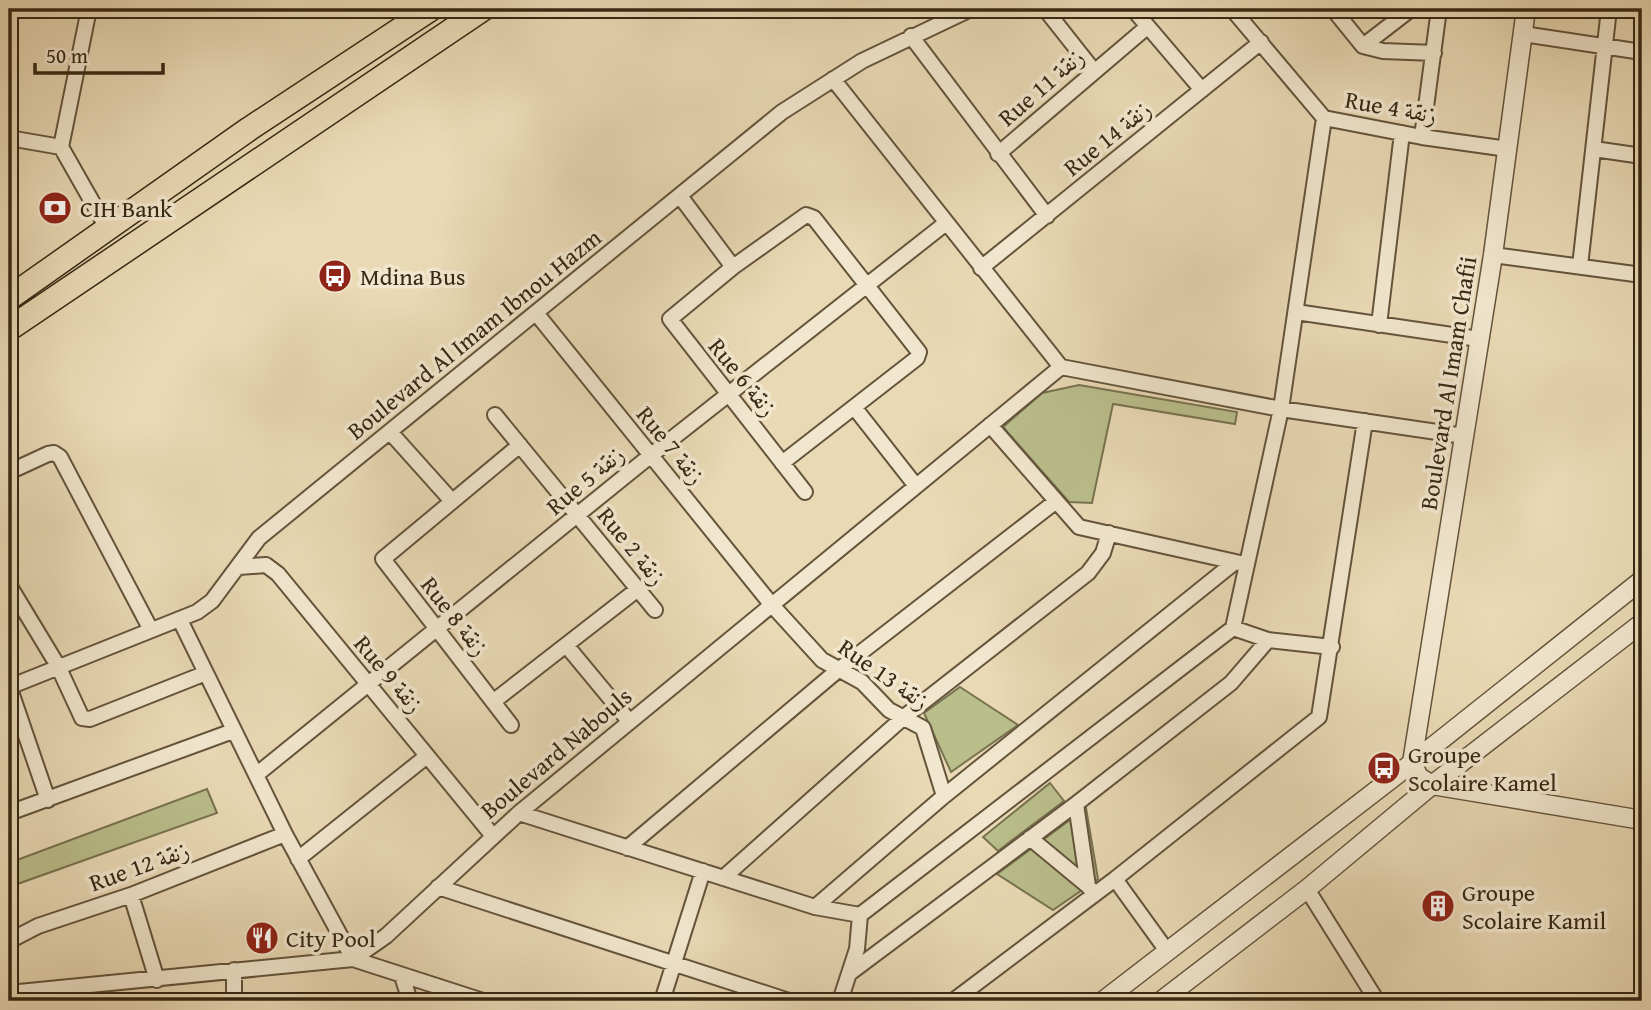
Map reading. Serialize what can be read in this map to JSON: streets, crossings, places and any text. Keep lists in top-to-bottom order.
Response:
{
  "streets": {
    "street": [
      "Rue 11 زنقة",
      "Rue 4 زنقة",
      "Rue 14 زنقة",
      "Boulevard Al Imam Ibnou Hazm",
      "Rue 6 زنقة",
      "Boulevard Al Imam Chafii",
      "Rue 7 زنقة",
      "Rue 5 زنقة",
      "Rue 2 زنقة",
      "Rue 8 زنقة",
      "Rue 9 زنقة",
      "Rue 13 زنقة",
      "Boulevard Nabouls",
      "Rue 12 زنقة"
    ]
  },
  "crossings": [
    ["Rue 4 زنقة", "Rue 14 زنقة"],
    ["Rue 4 زنقة", "Boulevard Al Imam Chafii"],
    ["Boulevard Al Imam Ibnou Hazm", "Rue 7 زنقة"],
    ["Boulevard Al Imam Ibnou Hazm", "Rue 9 زنقة"],
    ["Rue 6 زنقة", "Rue 5 زنقة"],
    ["Rue 7 زنقة", "Rue 5 زنقة"],
    ["Rue 7 زنقة", "Rue 13 زنقة"],
    ["Rue 7 زنقة", "Boulevard Nabouls"],
    ["Rue 5 زنقة", "Rue 2 زنقة"],
    ["Rue 5 زنقة", "Rue 8 زنقة"],
    ["Rue 5 زنقة", "Rue 9 زنقة"],
    ["Rue 9 زنقة", "Boulevard Nabouls"],
    ["Rue 13 زنقة", "Boulevard Nabouls"]
  ],
  "places": {
    "bank": ["CIH Bank"],
    "bus stop": ["Mdina Bus", "Groupe Scolaire Kamel"],
    "building": ["Groupe Scolaire Kamil"],
    "restaurant": ["City Pool"]
  },
  "scale_bar": "50 m"
}
